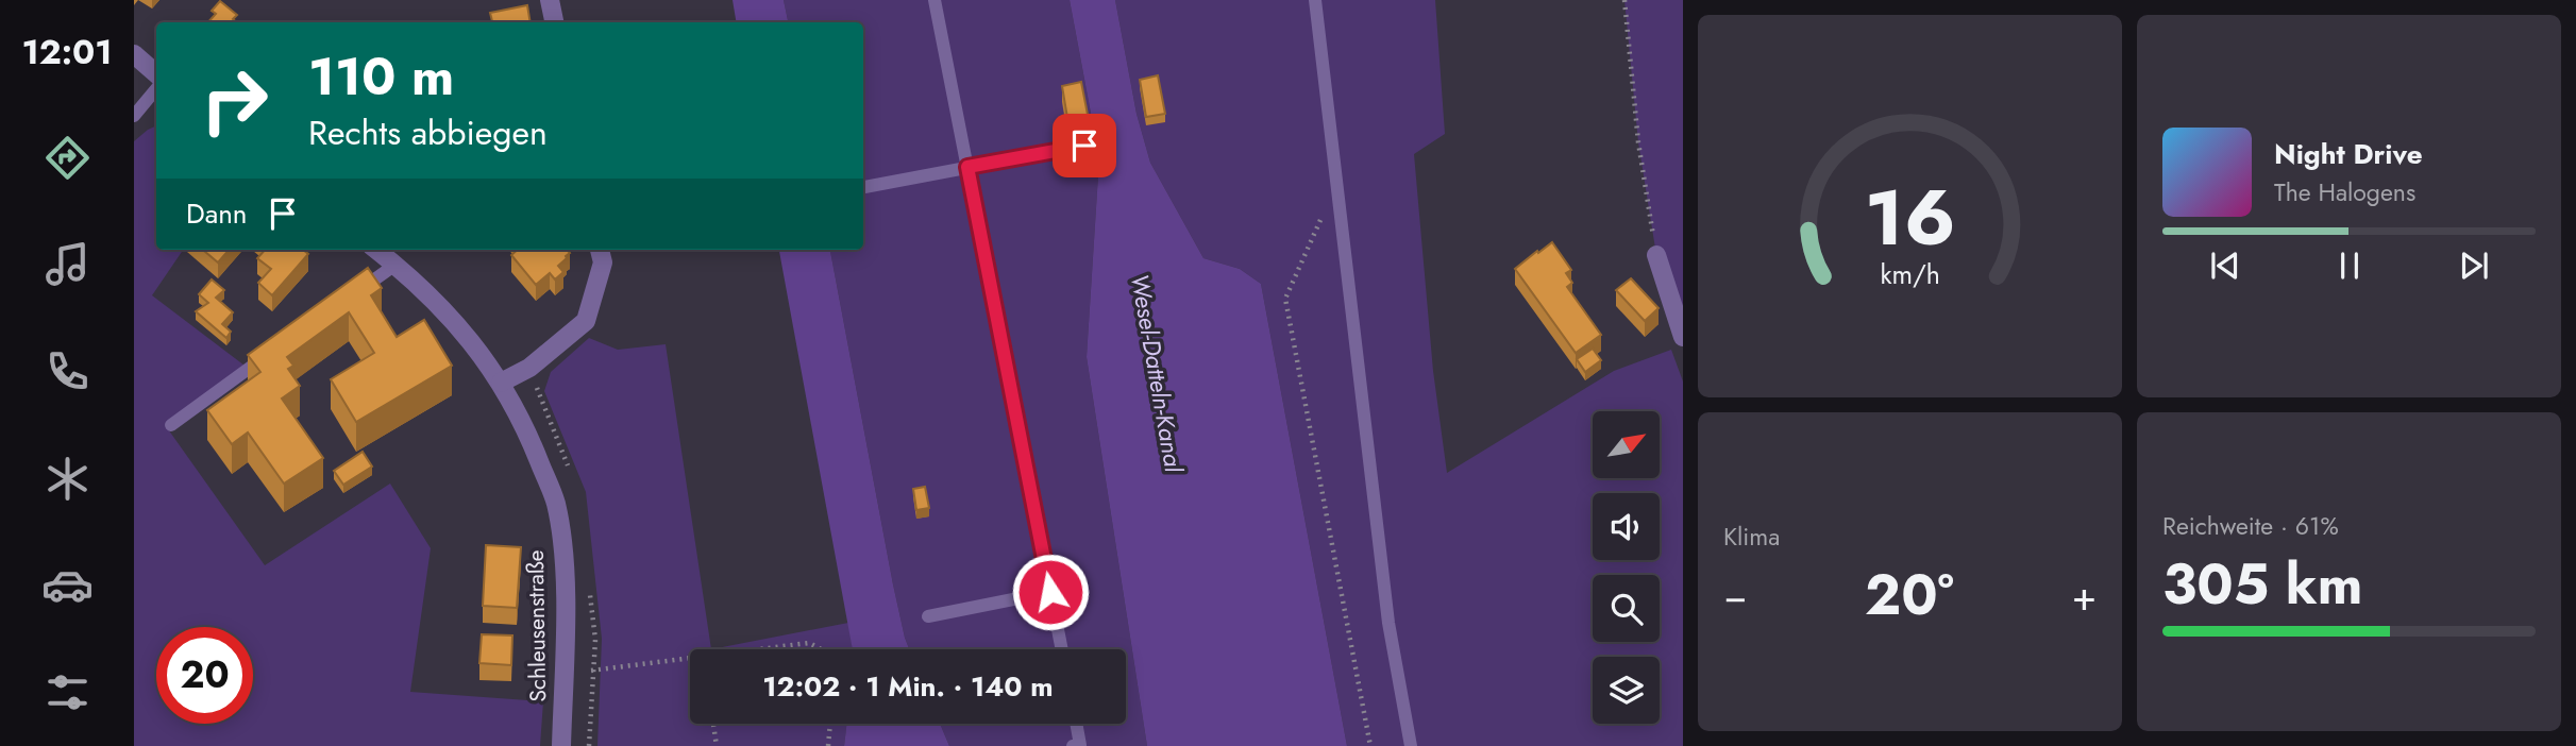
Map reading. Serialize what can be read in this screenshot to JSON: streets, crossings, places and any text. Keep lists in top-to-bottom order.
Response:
{
  "streets": {
    "street": ["Schleusenstraße"]
  },
  "water": ["Wesel-Datteln-Kanal"],
  "north": "top right",
  "page": {
    "tabs": "12:01",
    "turn": ["110 m", "Rechts abbiegen"],
    "song": ["Night Drive", "The Halogens"],
    "then": "Dann",
    "tile": [
      "Klima",
      ["Reichweite · 61%", "305 km"]
    ],
    "heat": ["−", "20°", "+"],
    "limit": "20",
    "trip": "12:02 · 1 Min. · 140 m",
    "gauge": ["16", "km/h"]
  }
}
